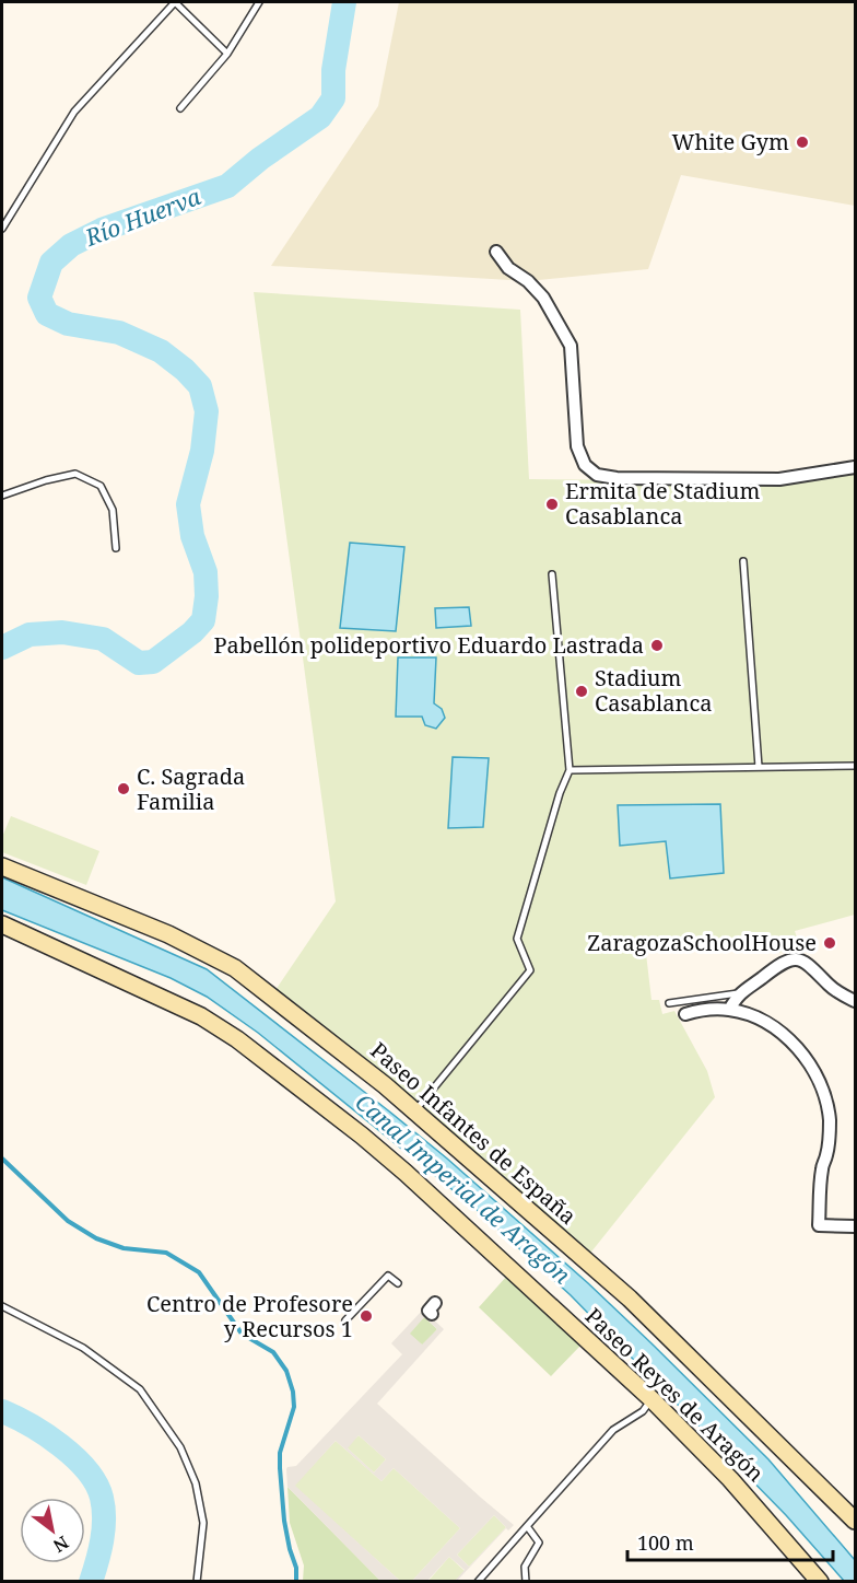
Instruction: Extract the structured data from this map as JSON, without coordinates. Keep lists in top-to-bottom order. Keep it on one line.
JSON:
{"streets":{"street":["Paseo Infantes de España","Paseo Reyes de Aragón"]},"water":["Río Huerva","Canal Imperial de Aragón"],"places":["White Gym","Ermita de Stadium Casablanca","Pabellón polideportivo Eduardo Lastrada","Stadium Casablanca","C. Sagrada Familia","ZaragozaSchoolHouse","Centro de Profesore y Recursos 1"],"scale_bar":"100 m","north":"bottom right"}
